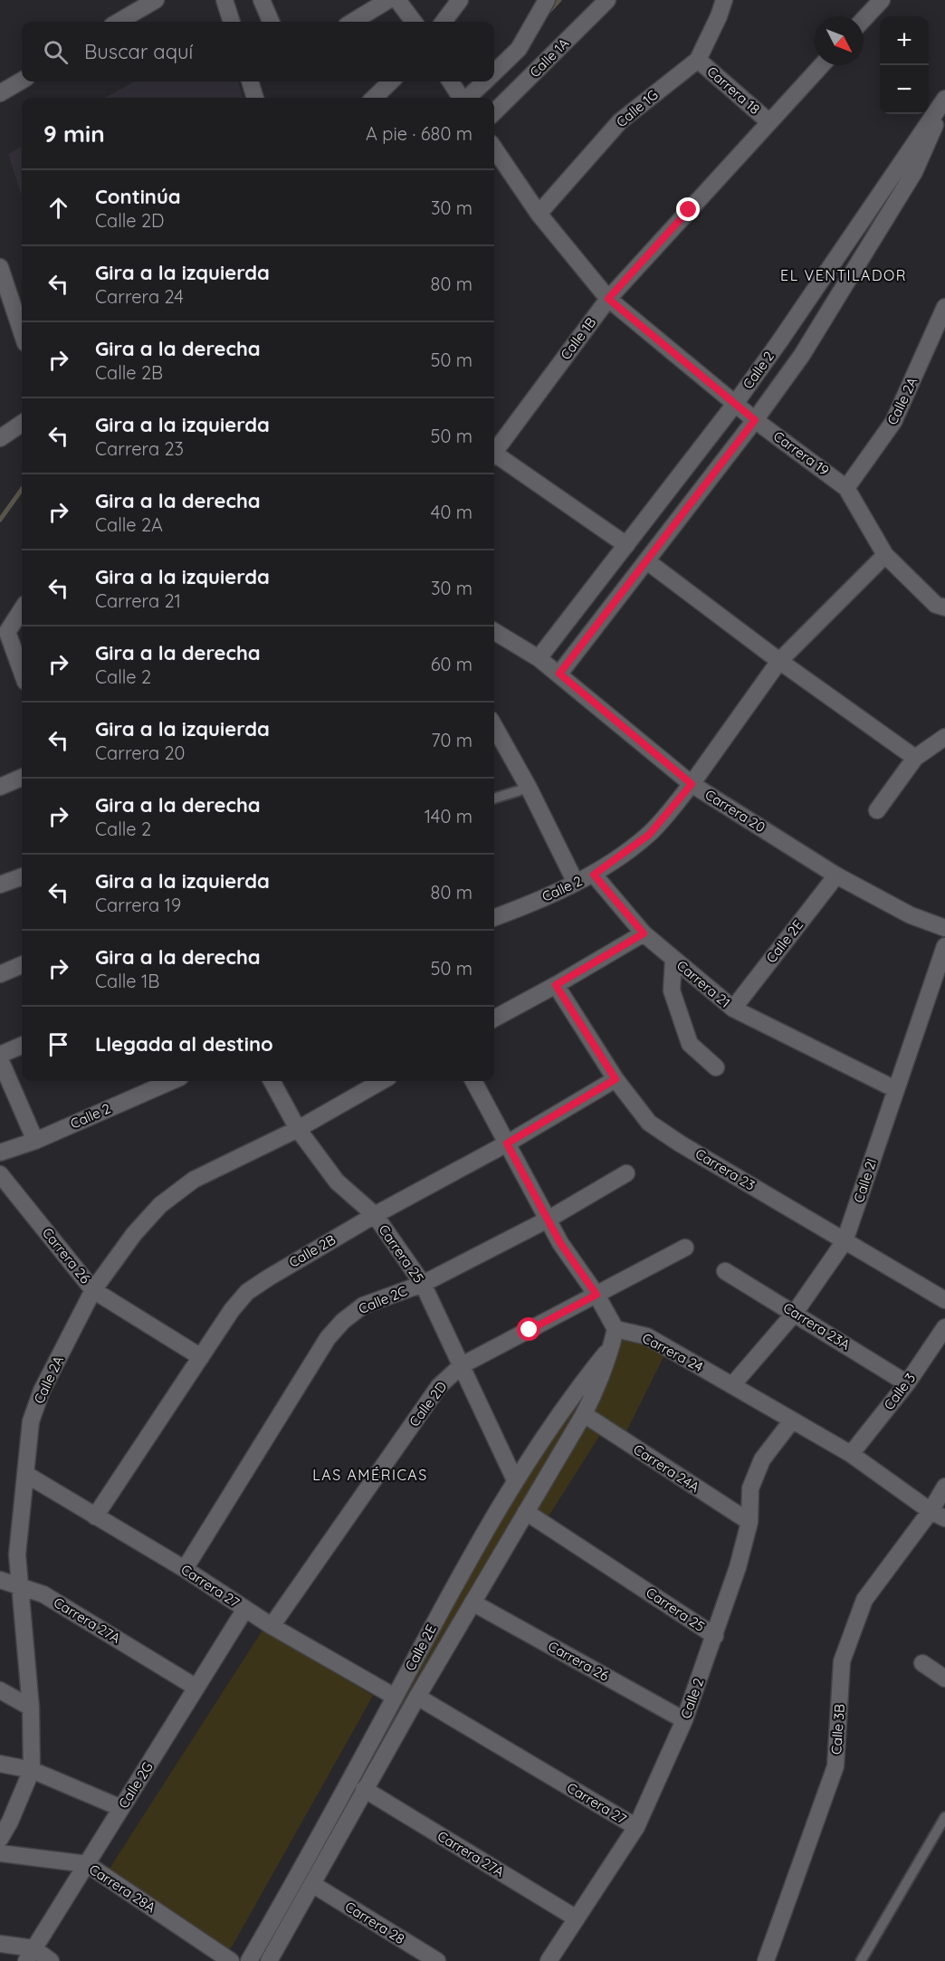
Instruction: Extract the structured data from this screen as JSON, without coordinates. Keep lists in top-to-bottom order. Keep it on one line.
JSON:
{"streets":{"street":["Calle 1A","Carrera 18","Calle 1G","Calle 1B","Calle 2","Calle 2A","Carrera 19","Carrera 20","Calle 2E","Carrera 21","Carrera 23","Calle 2I","Calle 2B","Carrera 25","Carrera 26","Calle 2C","Carrera 23A","Carrera 24","Calle 3","Calle 2D","Carrera 24A","Carrera 27","Carrera 27A","Calle 3B","Calle 2G","Carrera 28A","Carrera 28"]},"crossings":[["Carrera 18","Calle 1G"],["Carrera 18","Calle 1B"],["Calle 1G","Carrera 19"],["Calle 1B","Carrera 19"],["Calle 2","Carrera 19"],["Calle 2","Carrera 20"],["Calle 2","Carrera 21"],["Calle 2","Carrera 25"],["Calle 2","Carrera 26"],["Calle 2","Carrera 24"],["Calle 2","Carrera 24A"],["Calle 2","Carrera 27"],["Calle 2","Carrera 27A"],["Calle 2A","Carrera 19"],["Calle 2A","Carrera 25"],["Calle 2A","Carrera 26"],["Calle 2A","Carrera 27"],["Calle 2A","Carrera 27A"],["Carrera 20","Calle 2E"],["Calle 2E","Carrera 21"],["Calle 2E","Carrera 25"],["Calle 2E","Carrera 26"],["Calle 2E","Carrera 24"],["Calle 2E","Carrera 24A"],["Calle 2E","Carrera 27"],["Calle 2E","Carrera 27A"],["Calle 2E","Carrera 28"],["Carrera 21","Calle 2I"],["Carrera 23","Calle 2I"],["Carrera 23","Calle 2B"],["Calle 2I","Carrera 23A"],["Calle 2I","Carrera 24"],["Calle 2B","Carrera 25"],["Calle 2B","Carrera 26"],["Calle 2B","Carrera 27"],["Carrera 25","Calle 2C"],["Carrera 25","Calle 2D"],["Calle 2C","Carrera 27"],["Carrera 23A","Calle 3"],["Carrera 24","Calle 3"],["Carrera 24","Calle 3B"],["Calle 2D","Carrera 27"],["Carrera 27","Calle 2G"],["Carrera 27A","Calle 2G"],["Calle 2G","Carrera 28A"]],"districts":["EL VENTILADOR","LAS AMÉRICAS"],"north":"bottom right","page":{"map_buttons":["+","−"],"search":"Buscar aquí","heading":["9 min","A pie · 680 m"],"list":[["Continúa","Calle 2D","30 m"],["Gira a la izquierda","Carrera 24","80 m"],["Gira a la derecha","Calle 2B","50 m"],["Gira a la izquierda","Carrera 23","50 m"],["Gira a la derecha","Calle 2A","40 m"],["Gira a la izquierda","Carrera 21","30 m"],["Gira a la derecha","Calle 2","60 m"],["Gira a la izquierda","Carrera 20","70 m"],["Gira a la derecha","Calle 2","140 m"],["Gira a la izquierda","Carrera 19","80 m"],["Gira a la derecha","Calle 1B","50 m"],"Llegada al destino"]}}
